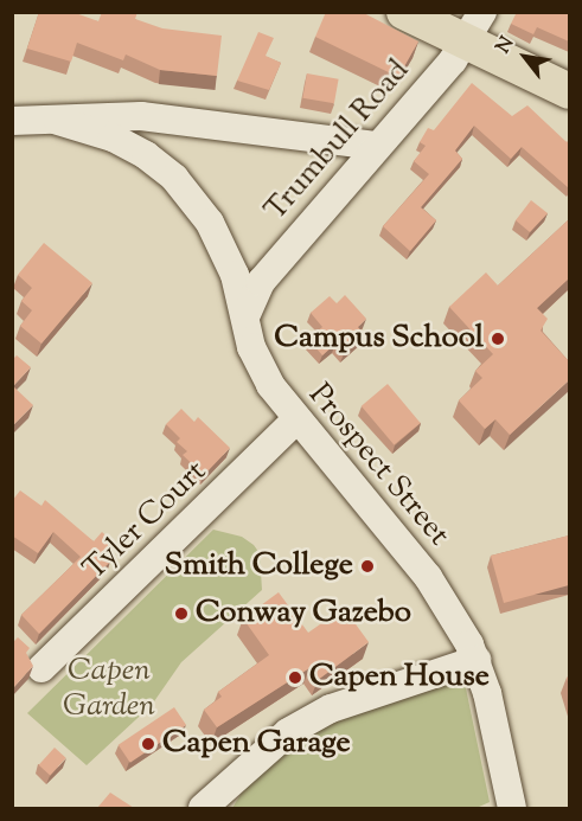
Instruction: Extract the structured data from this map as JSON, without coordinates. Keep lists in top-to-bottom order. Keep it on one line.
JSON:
{"streets":{"street":["Trumbull Road","Prospect Street","Tyler Court"]},"crossings":[["Trumbull Road","Prospect Street"],["Prospect Street","Tyler Court"]],"parks":["Capen Garden"],"places":["Campus School","Smith College","Conway Gazebo","Capen House","Capen Garage"],"north":"top left"}
